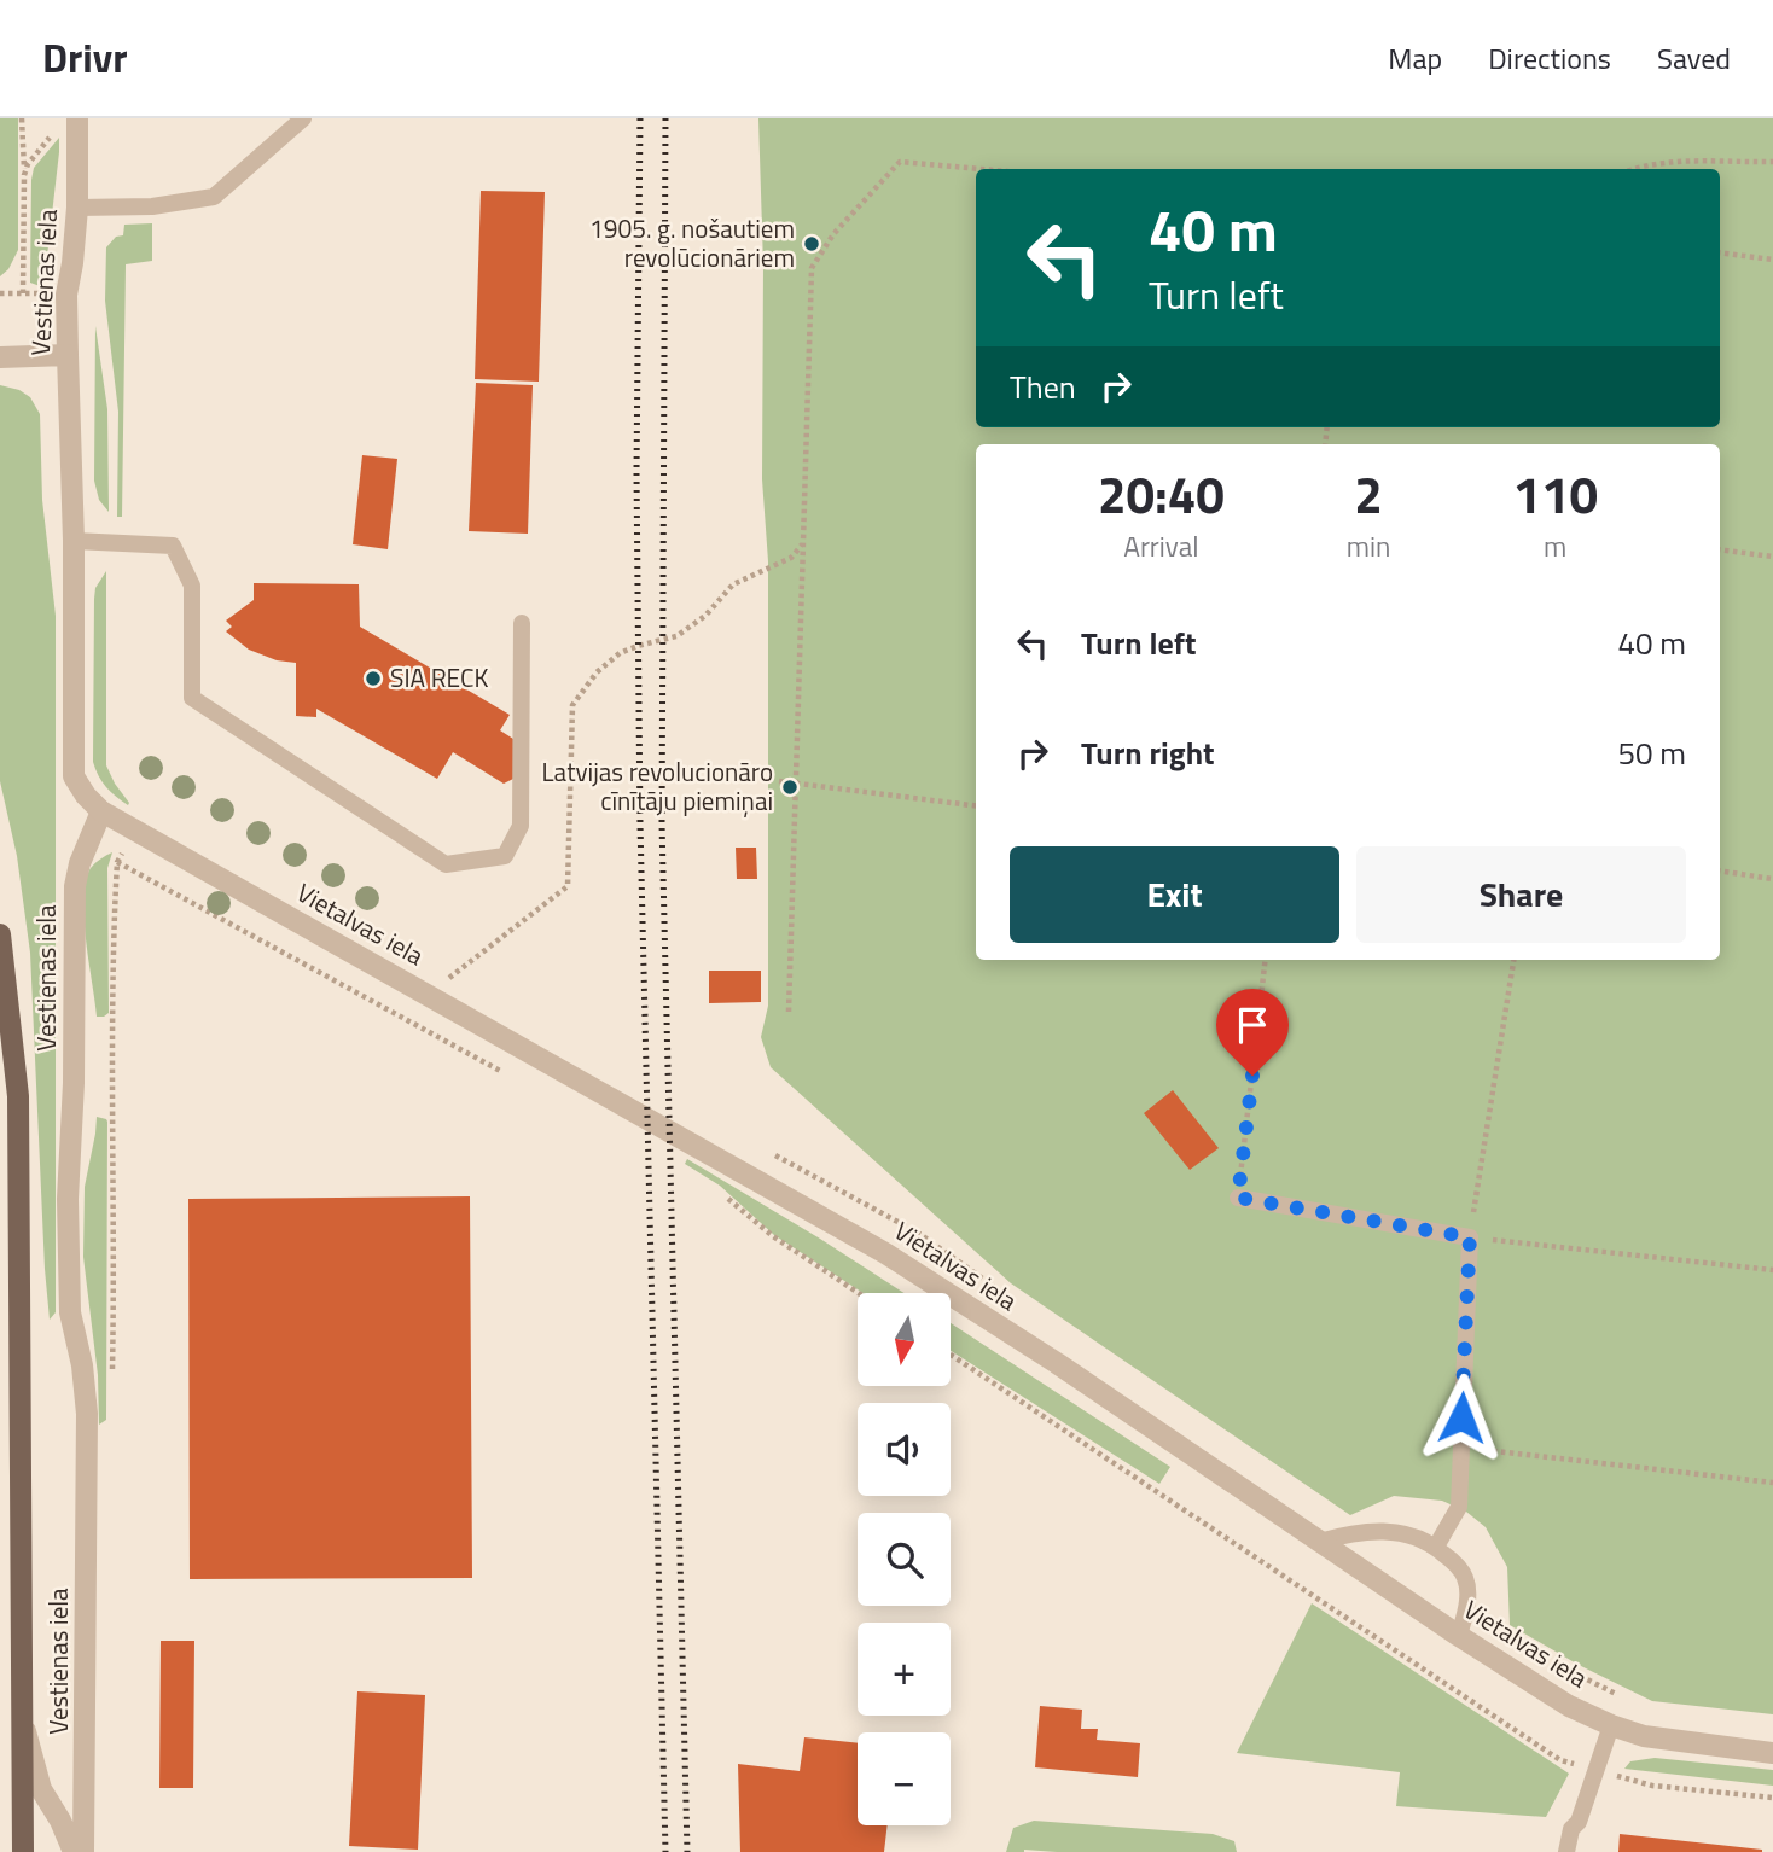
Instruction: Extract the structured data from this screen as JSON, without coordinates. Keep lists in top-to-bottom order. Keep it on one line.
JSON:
{"streets":{"main road":["Vestienas iela"],"street":["Vietalvas iela"]},"crossings":[["Vestienas iela","Vietalvas iela"]],"places":["1905. g. nošautiem revolūcionāriem","SIA RECK","Latvijas revolucionāro cīnītāju piemiņai"],"north":"bottom","page":{"header":"Drivr","nav":["Map","Directions","Saved"],"turn":["40 m","Turn left"],"then":"Then","eta":["20:40","Arrival","2","min","110","m"],"list":[{"name":"Turn left","value":"40 m"},{"name":"Turn right","value":"50 m"}],"buttons":["Exit","Share"],"map_buttons":["+","−"]}}
